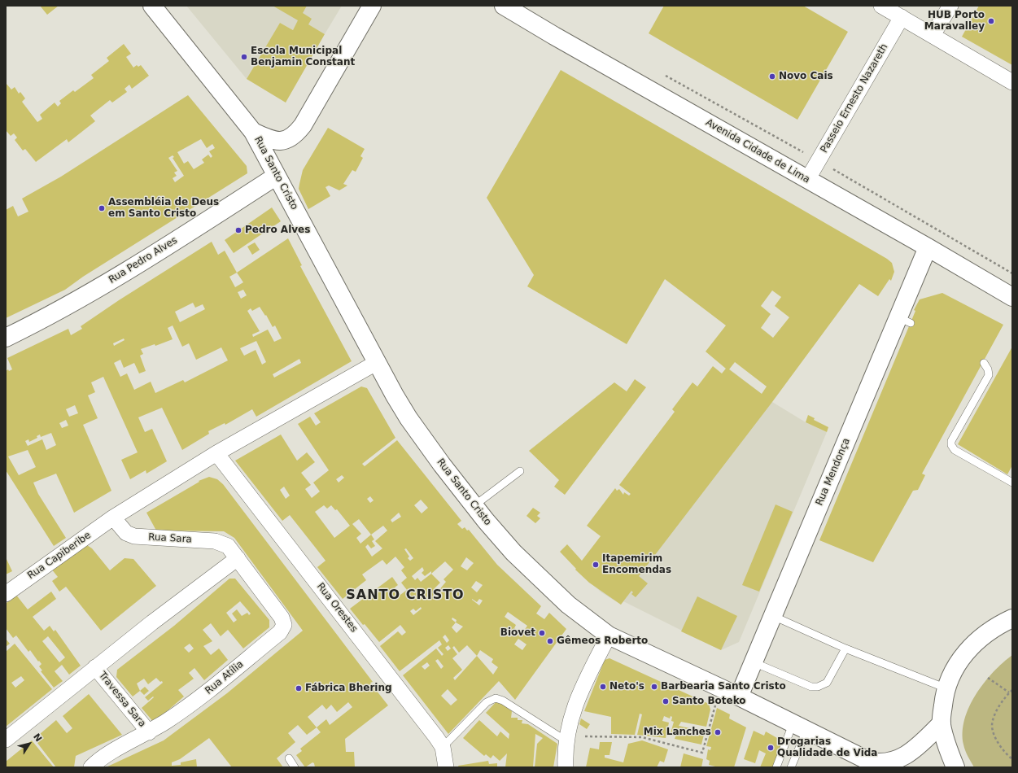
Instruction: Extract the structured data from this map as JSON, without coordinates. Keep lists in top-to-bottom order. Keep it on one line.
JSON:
{"streets":{"main road":["Avenida Cidade de Lima","Rua Santo Cristo","Rua Pedro Alves","Rua Mendonça"],"street":["Passeio Ernesto Nazareth","Rua Sara","Rua Capiberibe","Rua Orestes","Rua Atília","Travessa Sara"]},"crossings":[["Passeio Ernesto Nazareth","Avenida Cidade de Lima"],["Avenida Cidade de Lima","Rua Mendonça"],["Rua Santo Cristo","Rua Pedro Alves"],["Rua Santo Cristo","Rua Mendonça"],["Rua Sara","Rua Capiberibe"],["Rua Sara","Rua Atília"],["Rua Atília","Travessa Sara"]],"districts":["SANTO CRISTO"],"places":["HUB Porto Maravalley","Escola Municipal Benjamin Constant","Novo Cais","Assembléia de Deus em Santo Cristo","Pedro Alves","Itapemirim Encomendas","Biovet","Gêmeos Roberto","Neto's","Barbearia Santo Cristo","Fábrica Bhering","Santo Boteko","Mix Lanches","Drogarias Qualidade de Vida"],"north":"top right"}
